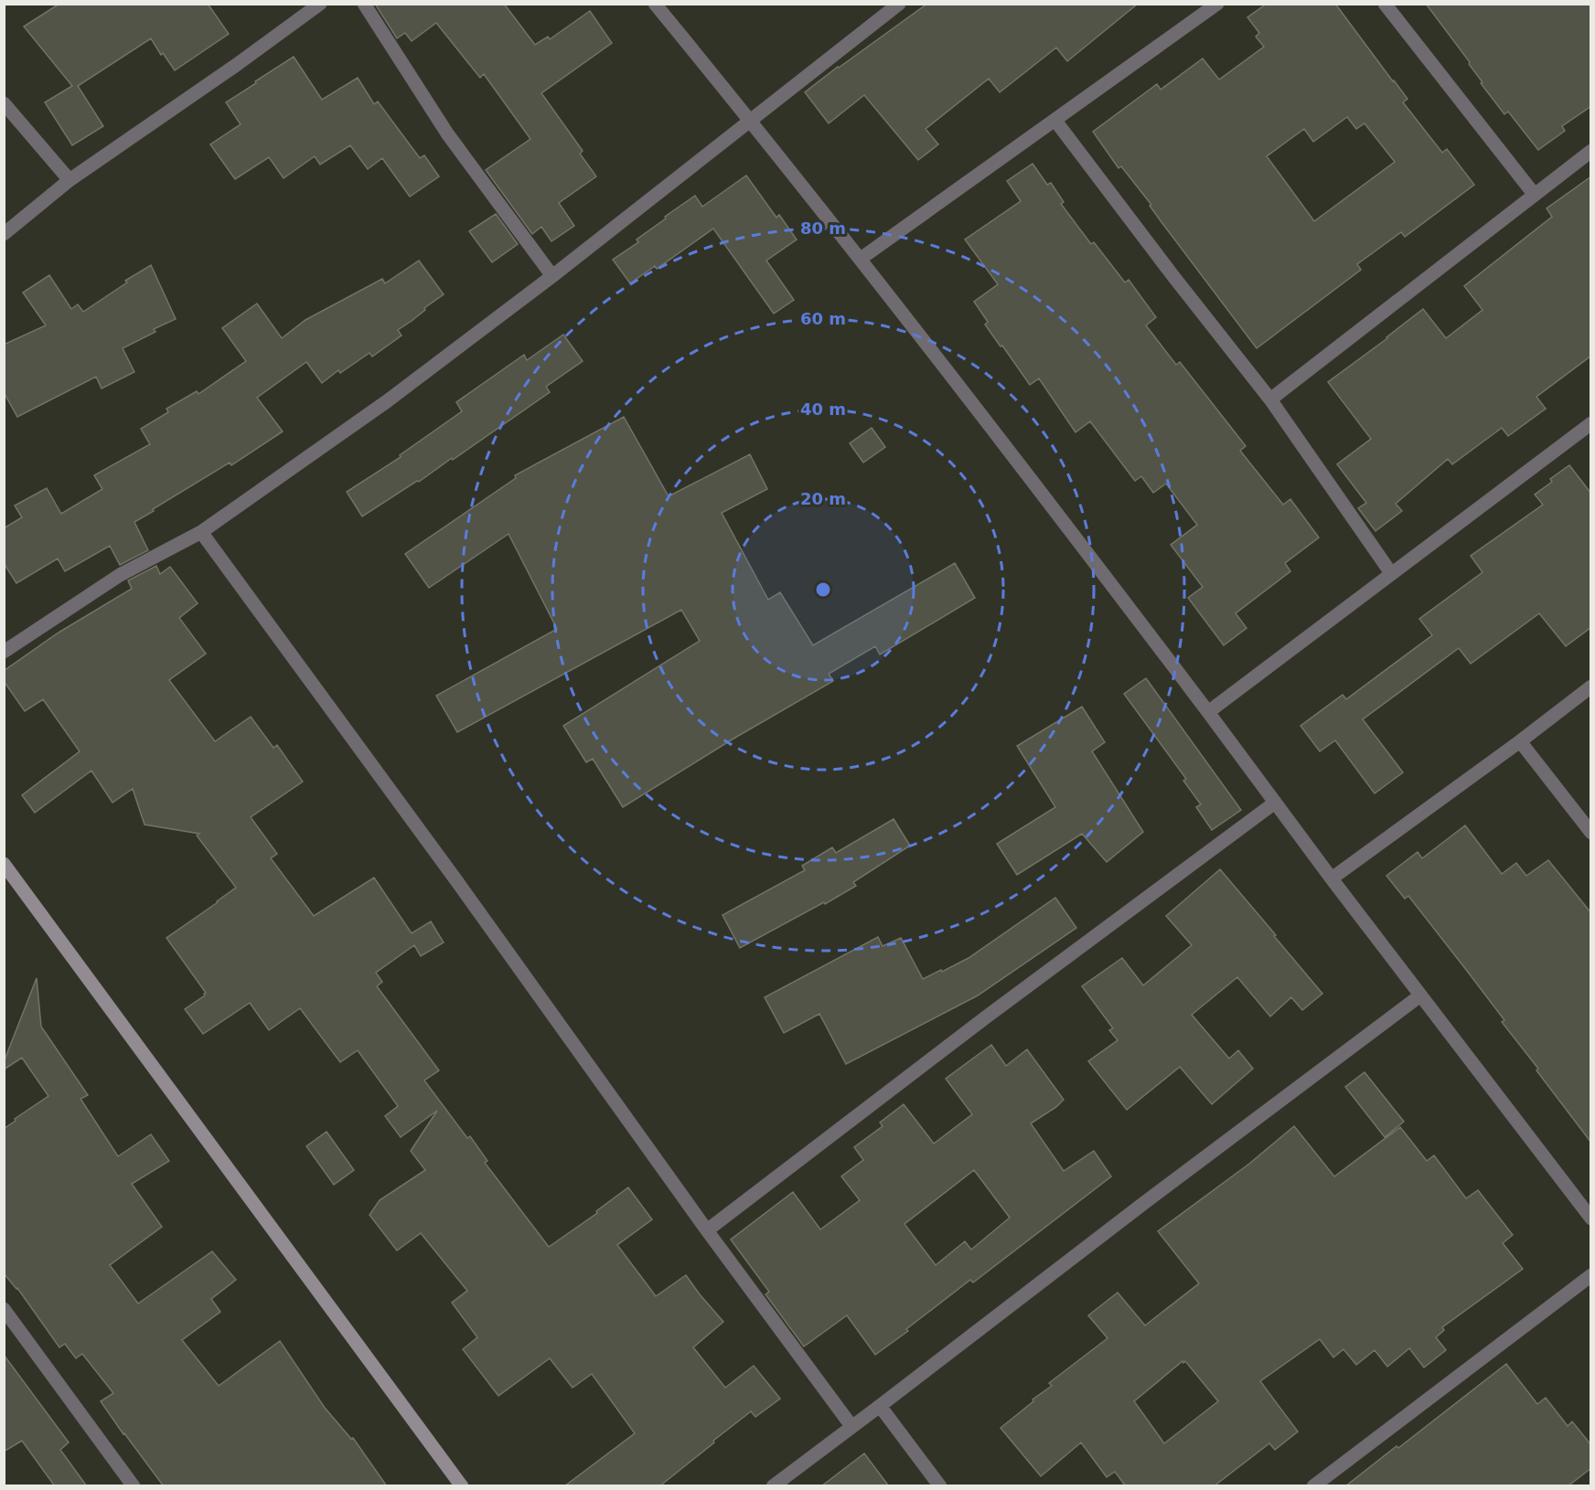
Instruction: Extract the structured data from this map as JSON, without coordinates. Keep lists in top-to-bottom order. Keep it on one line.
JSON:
{"rings":["80 m","60 m","40 m","20 m"]}
